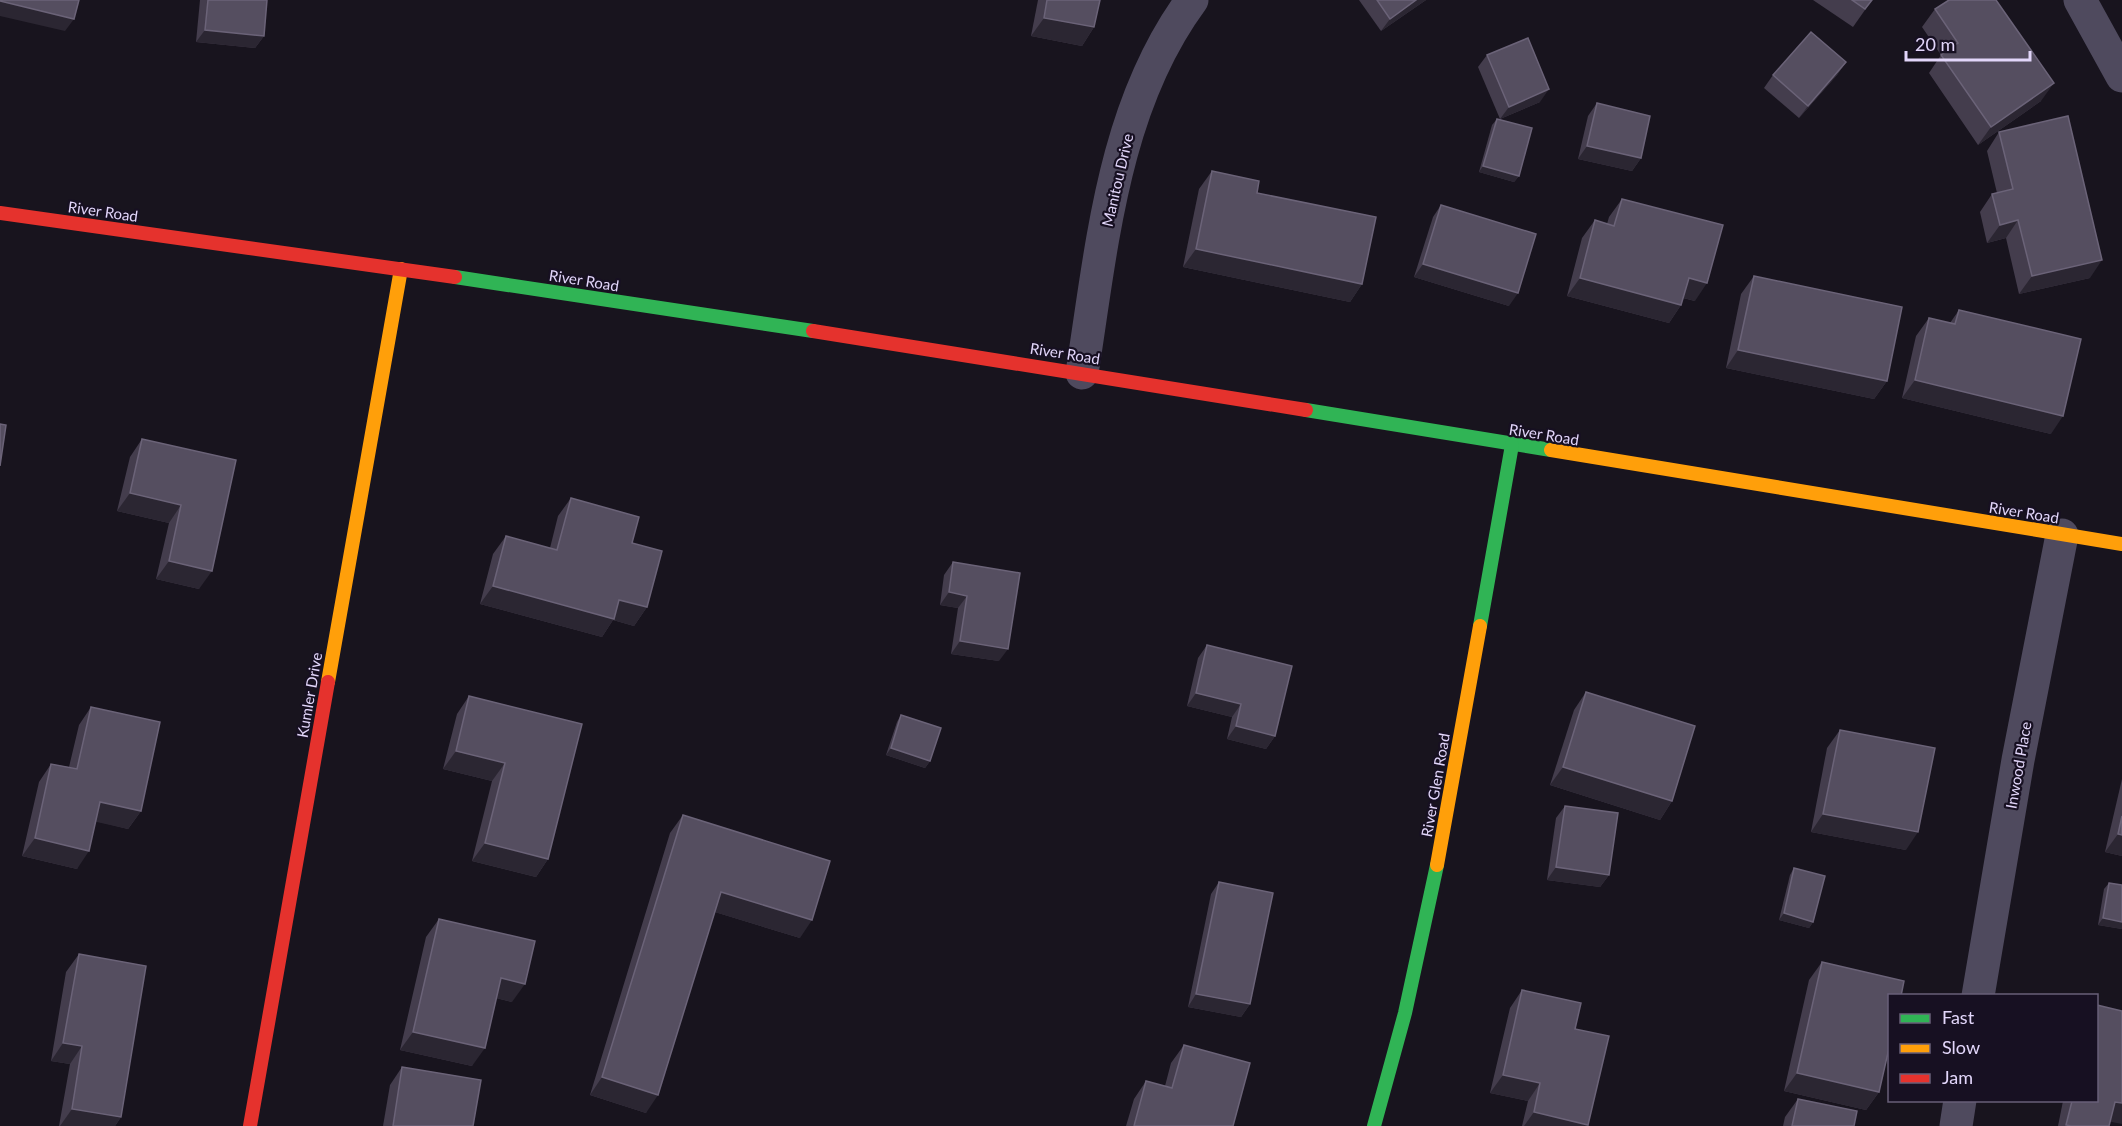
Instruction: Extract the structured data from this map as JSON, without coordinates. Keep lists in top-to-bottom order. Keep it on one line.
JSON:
{"streets":{"street":["Manitou Drive","River Road","Kumler Drive","Inwood Place","River Glen Road"]},"crossings":[["Manitou Drive","River Road"],["River Road","Kumler Drive"],["River Road","Inwood Place"],["River Road","River Glen Road"]],"legend":["Fast","Slow","Jam"],"scale_bar":"20 m"}
